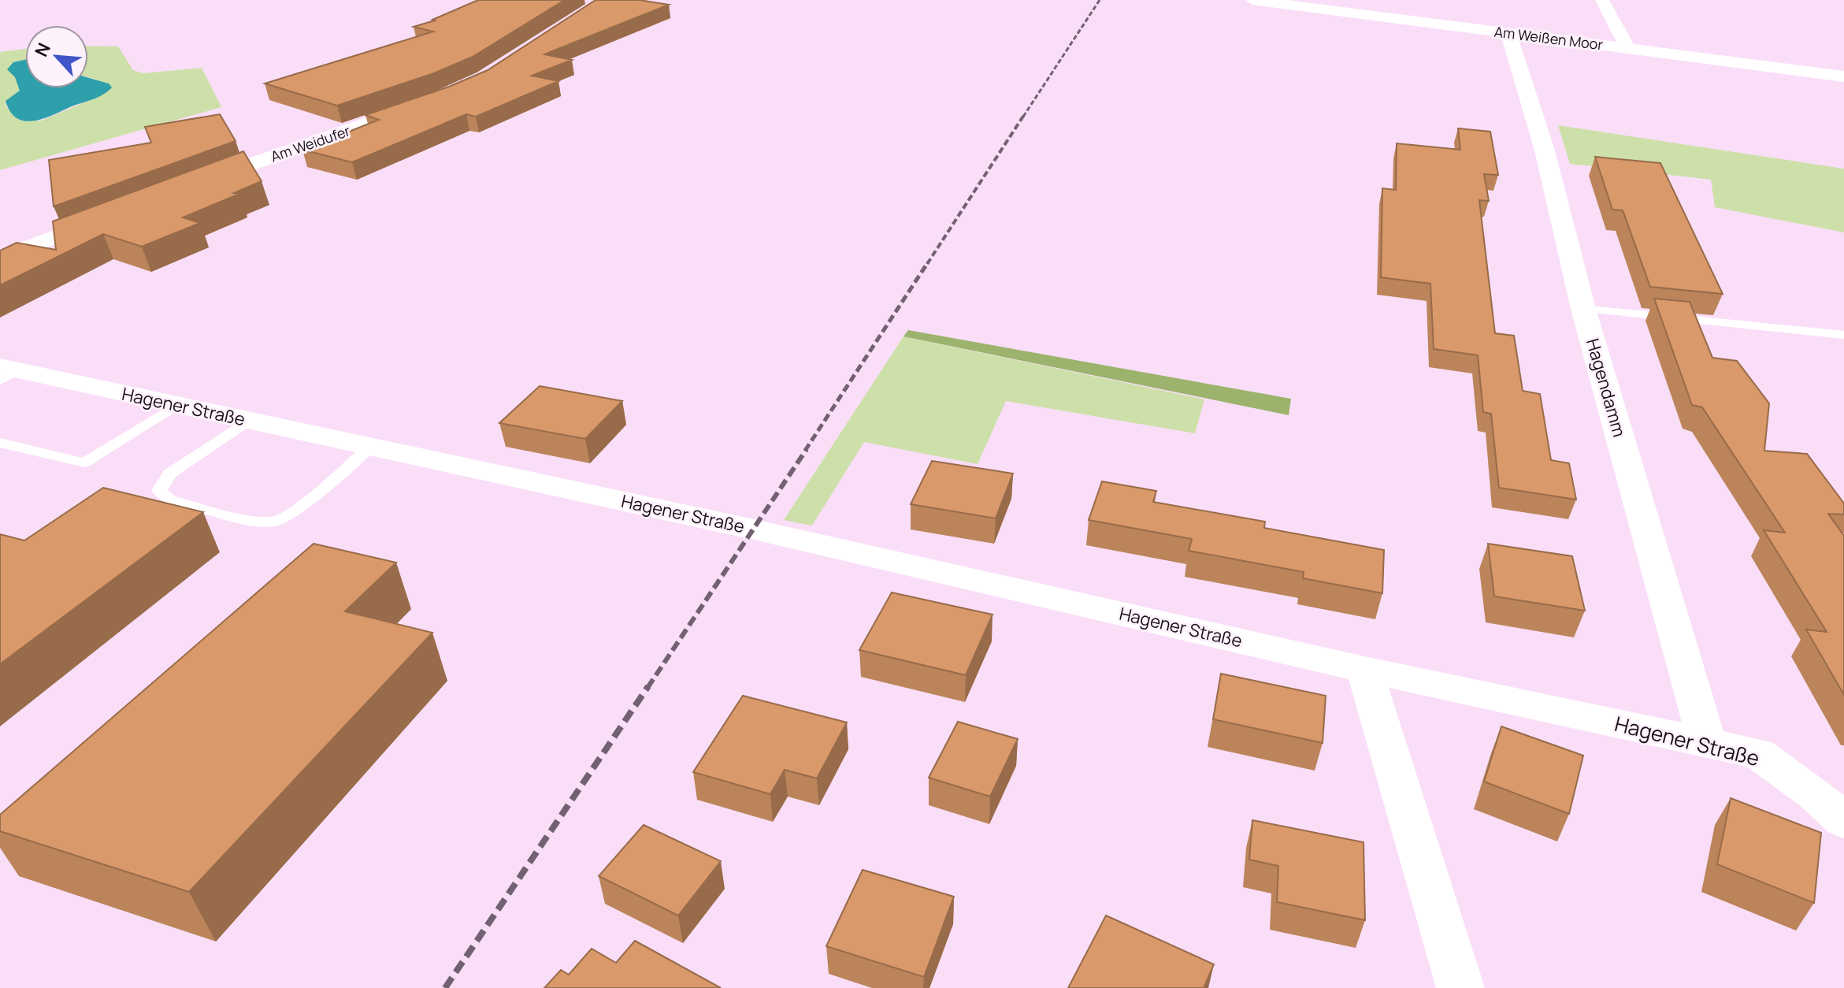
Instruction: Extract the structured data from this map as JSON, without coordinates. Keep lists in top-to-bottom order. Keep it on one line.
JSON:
{"streets":{"street":["Am Weißen Moor","Am Weidufer","Hagendamm","Hagener Straße"]},"crossings":[["Am Weißen Moor","Hagendamm"],["Hagendamm","Hagener Straße"]],"north":"top left"}
